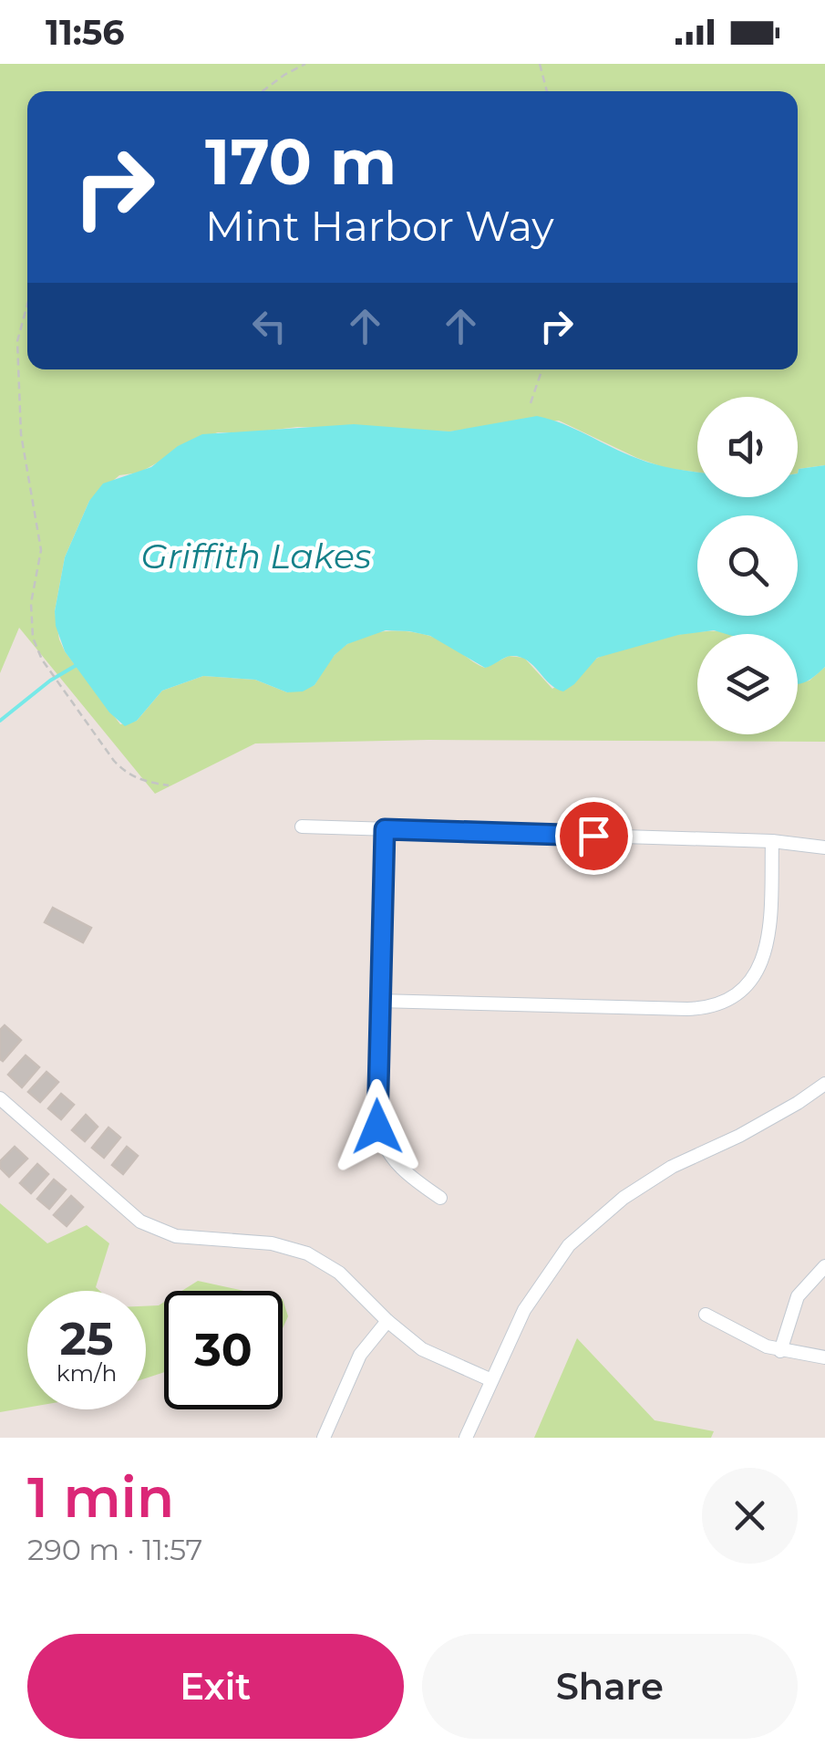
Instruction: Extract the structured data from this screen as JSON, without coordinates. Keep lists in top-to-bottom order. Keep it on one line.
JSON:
{"water":["Griffith Lakes"],"page":{"status":"11:56","turn":["170 m","Mint Harbor Way"],"speed":"25 km/h","limit":"30","heading":["1 min","290 m · 11:57"],"buttons":["Exit","Share"]}}
